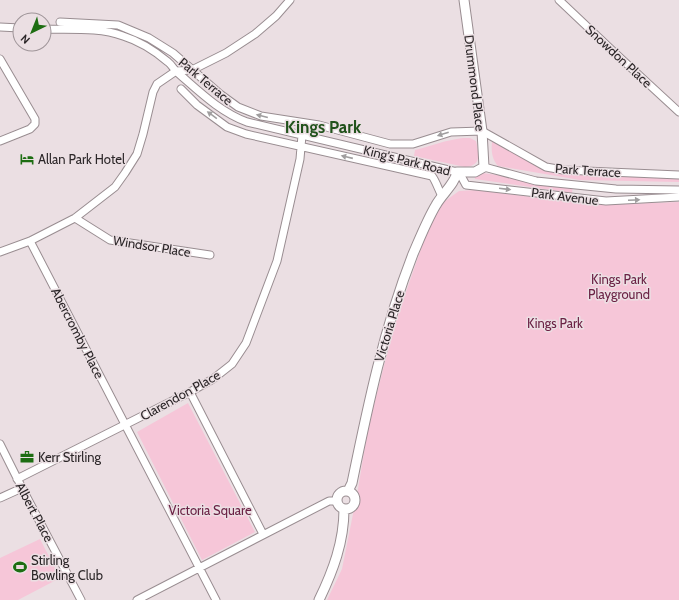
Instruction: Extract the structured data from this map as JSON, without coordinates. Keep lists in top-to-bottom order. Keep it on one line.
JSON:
{"streets":{"main road":["Drummond Place","King's Park Road","Victoria Place"],"street":["Snowdon Place","Park Terrace","Park Avenue","Windsor Place","Abercromby Place","Clarendon Place","Albert Place"]},"crossings":[["Park Terrace","Drummond Place"],["Drummond Place","King's Park Road"],["King's Park Road","Park Avenue"],["King's Park Road","Victoria Place"],["King's Park Road","Clarendon Place"],["Park Avenue","Victoria Place"],["Abercromby Place","Clarendon Place"],["Clarendon Place","Albert Place"]],"one_way":["Park Avenue"],"districts":["Kings Park"],"parks":["Kings Park Playground","Kings Park","Victoria Square"],"places":{"hotel":["Allan Park Hotel"],"office":["Kerr Stirling"],"sports":["Stirling Bowling Club"]},"north":"bottom left"}
